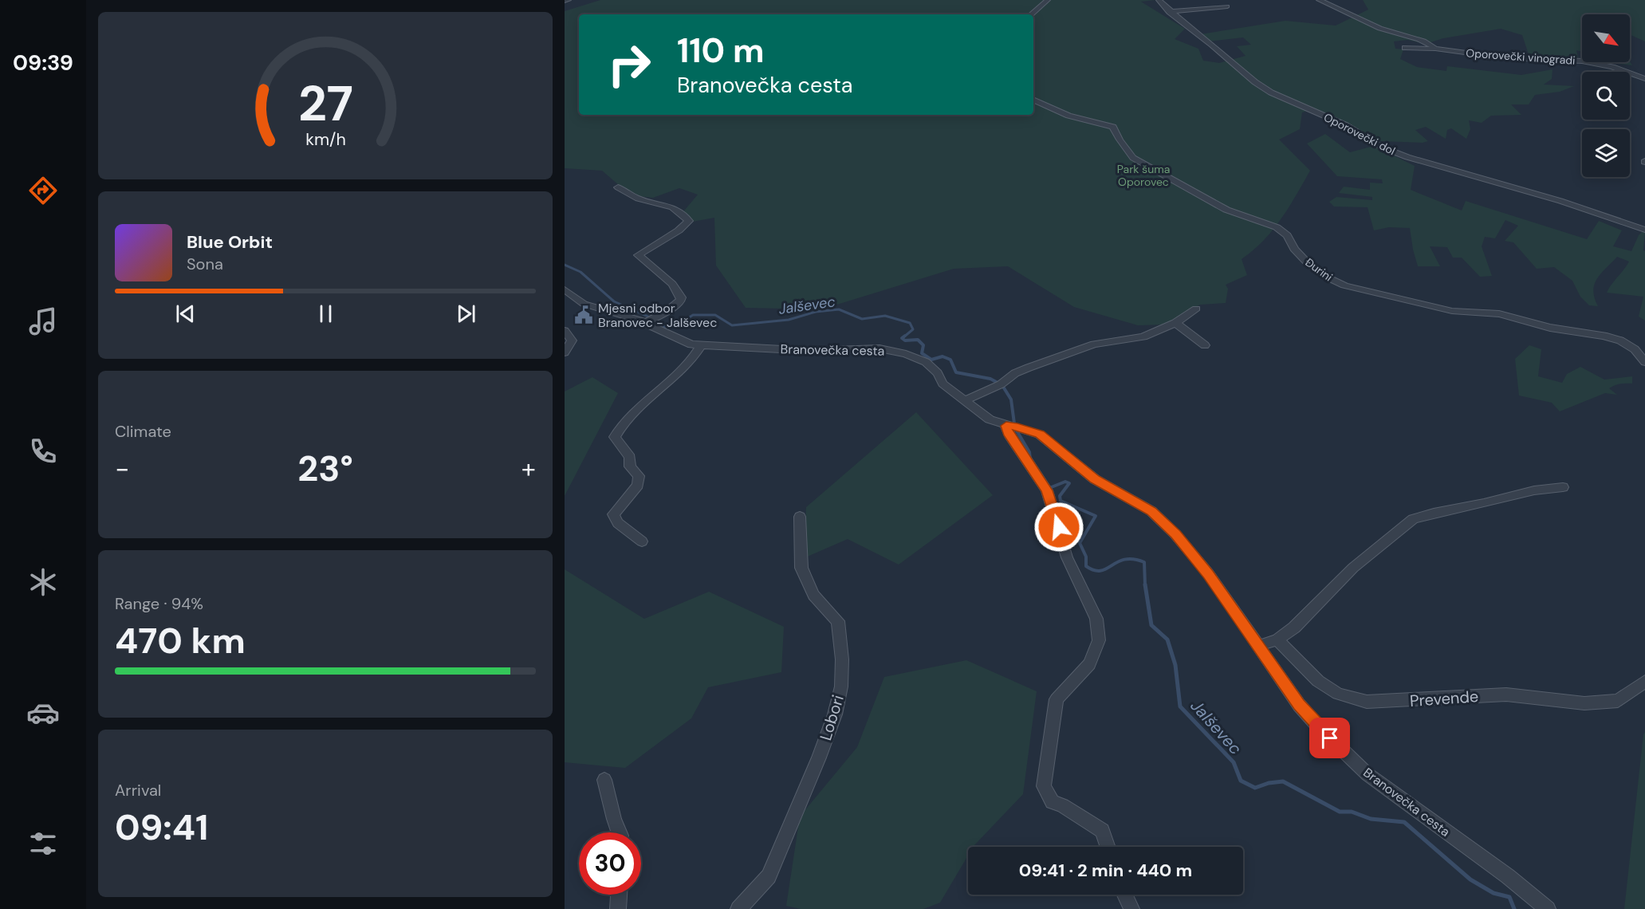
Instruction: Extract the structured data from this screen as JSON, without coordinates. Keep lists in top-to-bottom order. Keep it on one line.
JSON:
{"streets":{"street":["Oporovečki vinogradi","Oporovečki dol","Đurini","Branovečka cesta","Prevende","Lobori"]},"water":["Jalševec"],"parks":["Park šuma Oporovec"],"places":{"public building":["Mjesni odbor Branovec - Jalševec"]},"north":"bottom right","page":{"tabs":"09:39","turn":["110 m","Branovečka cesta"],"song":["Blue Orbit","Sona"],"tile":["Climate",["Range · 94%","470 km"],["Arrival","09:41"]],"heat":["−","23°","+"],"limit":"30","trip":"09:41 · 2 min · 440 m","gauge":["27","km/h"]}}
